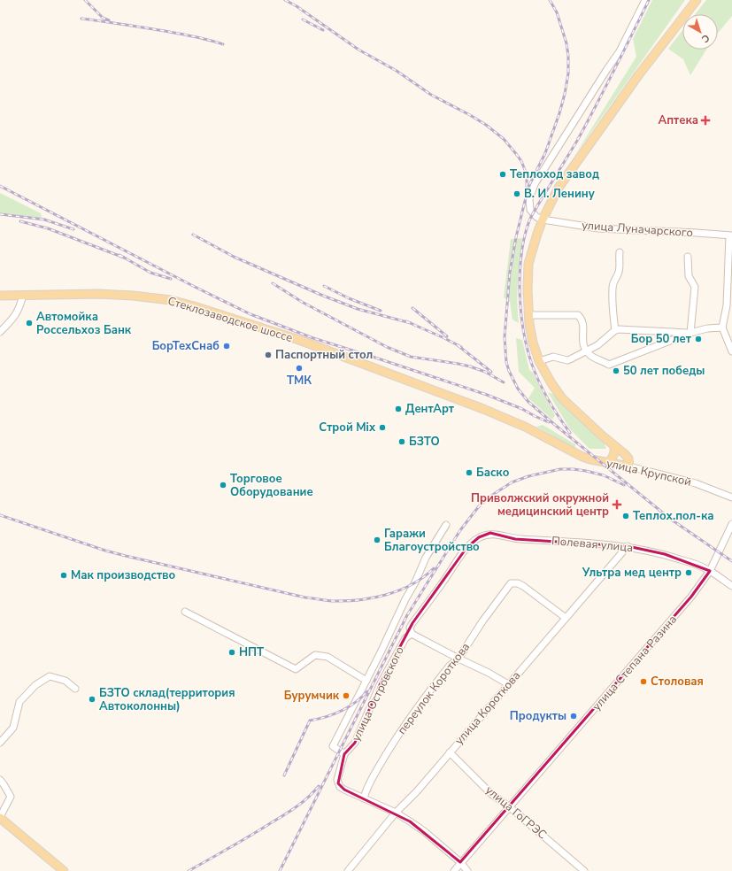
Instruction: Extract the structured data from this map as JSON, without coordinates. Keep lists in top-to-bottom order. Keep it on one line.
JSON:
{"streets":{"main road":["Стеклозаводское шоссе","улица Крупской"],"street":["улица Луначарского","Полевая улица","улица Степана Разина","переулок Короткова","улица Островского","улица Короткова","улица ГоГРЭС"]},"crossings":[["Стеклозаводское шоссе","улица Крупской"],["Полевая улица","улица Степана Разина"],["Полевая улица","улица Островского"],["Полевая улица","улица Короткова"],["улица Степана Разина","улица ГоГРЭС"],["переулок Короткова","улица Островского"],["переулок Короткова","улица Короткова"],["улица Короткова","улица ГоГРЭС"]],"places":{"health":["Аптека","Приволжский окружной медицинский центр"],"other":["Теплоход завод","В. И. Ленину","Автомойка Россельхоз Банк","Бор 50 лет","БорТехСнаб","Паспортный стол","ТМК","50 лет победы","ДентАрт","Строй Mix","БЗТО","Баско","Торговое Оборудование","Теплох.пол-ка","Гаражи Благоустройство","Ультра мед центр","Мак производство","НПТ","Столовая","Бурумчик","БЗТО склад(территория Автоколонны)","Продукты"]},"north":"bottom right"}
